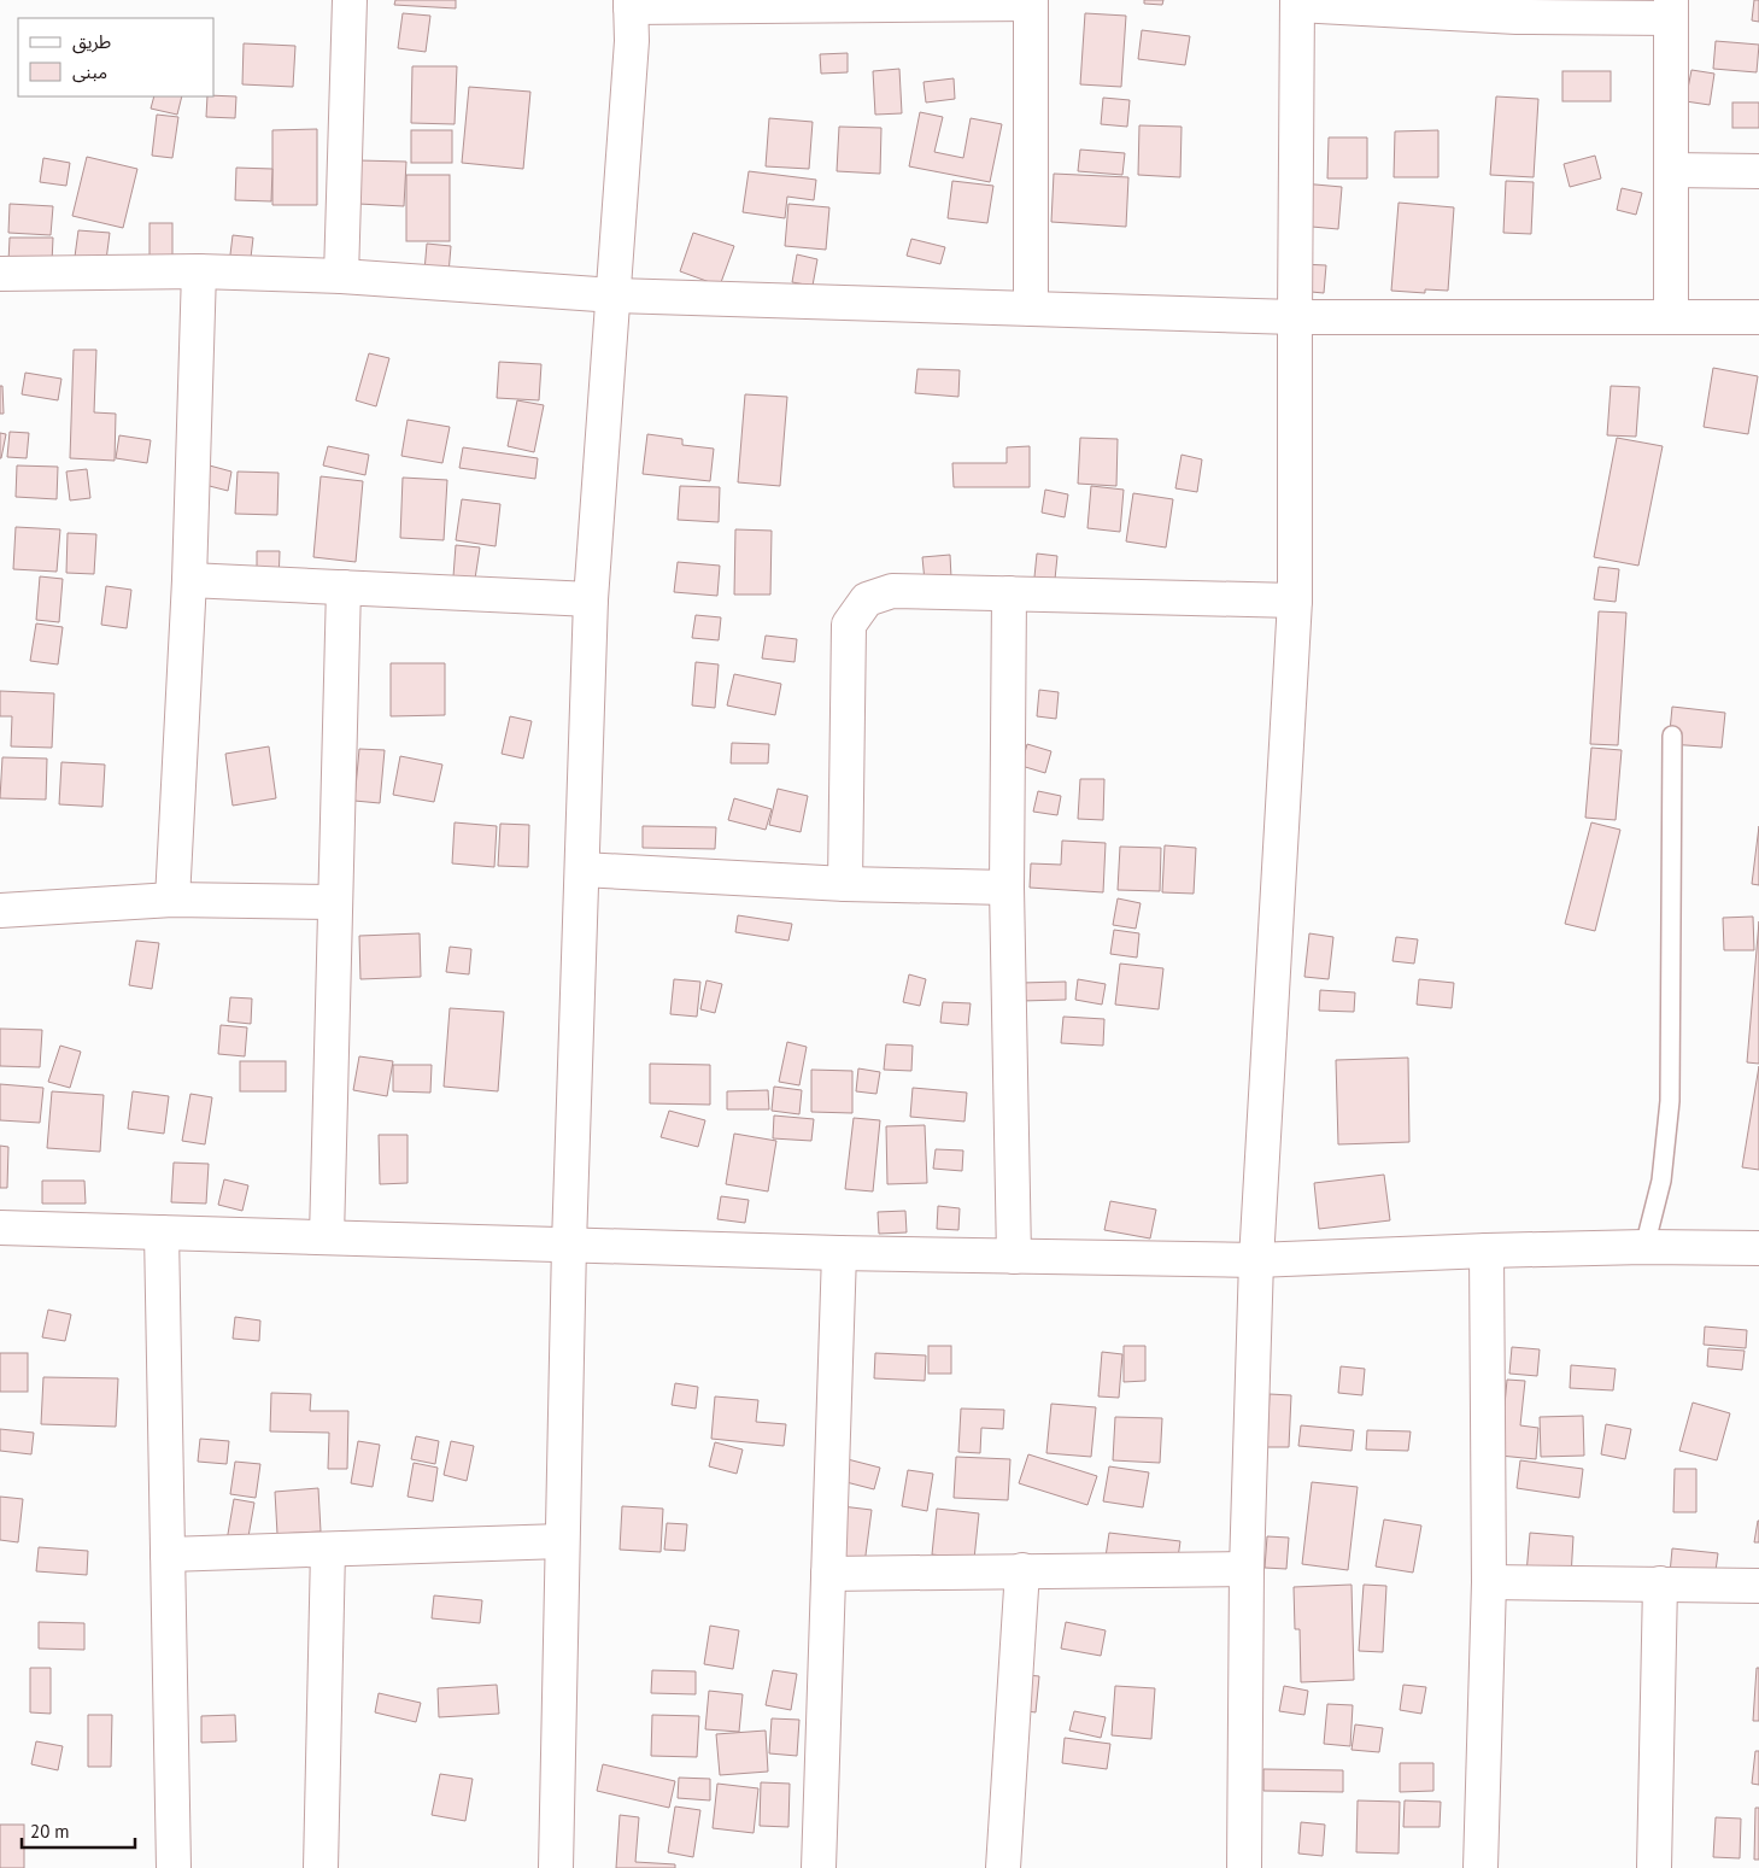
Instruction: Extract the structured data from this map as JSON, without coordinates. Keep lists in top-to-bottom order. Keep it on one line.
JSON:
{"legend":["طريق","مبنى"],"scale_bar":"20 m"}
